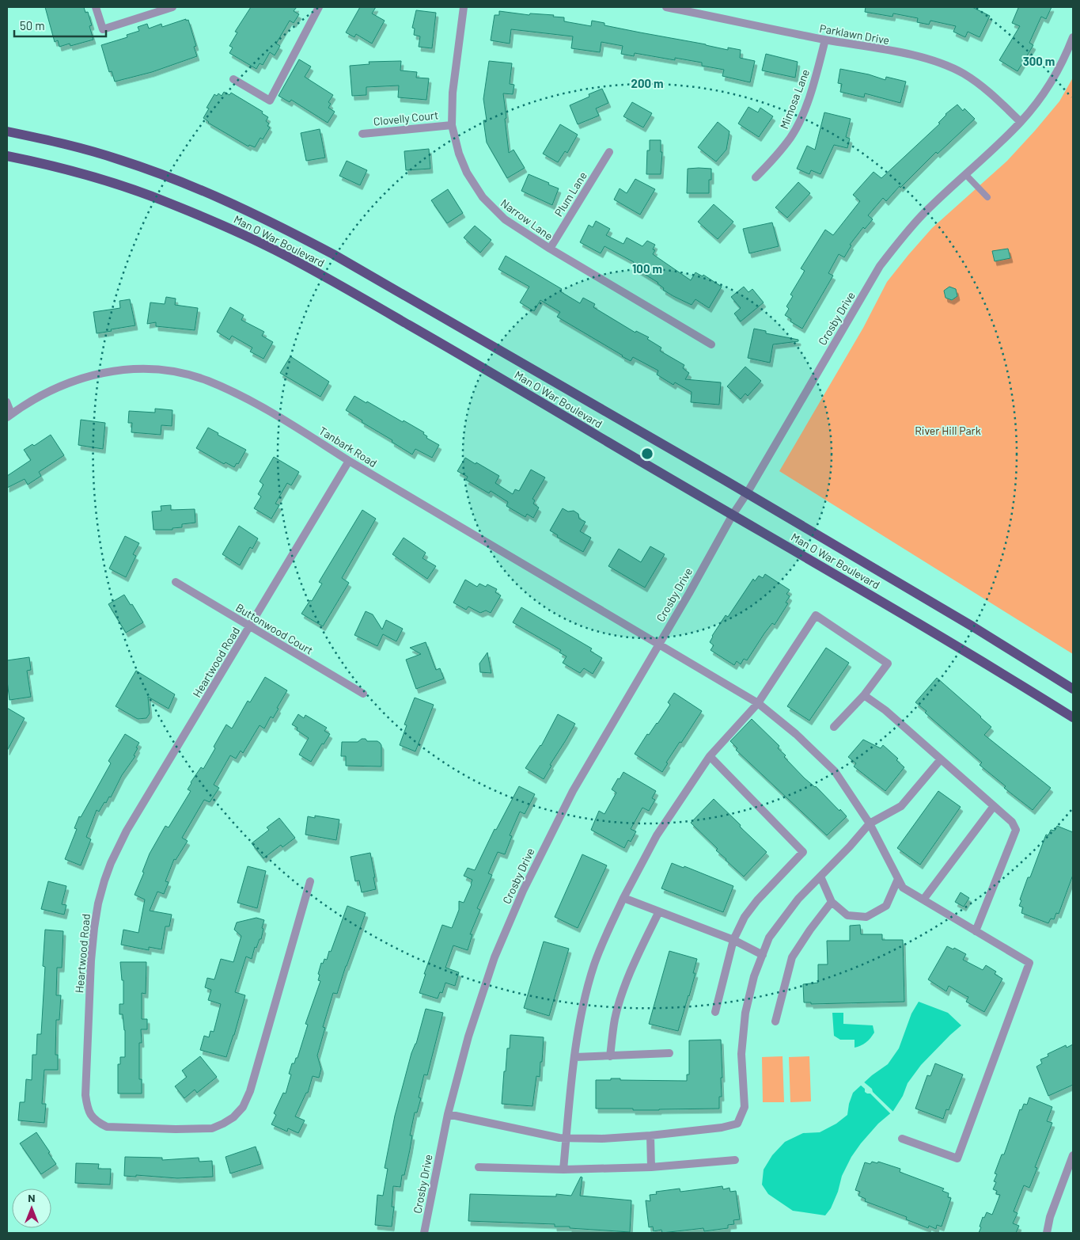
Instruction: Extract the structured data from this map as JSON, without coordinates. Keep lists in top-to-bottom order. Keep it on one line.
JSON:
{"streets":{"main road":["Man O War Boulevard"],"street":["Parklawn Drive","Mimosa Lane","Clovelly Court","Plum Lane","Narrow Lane","Crosby Drive","Tanbark Road","Buttonwood Court","Heartwood Road"]},"crossings":[["Parklawn Drive","Mimosa Lane"],["Parklawn Drive","Crosby Drive"],["Clovelly Court","Narrow Lane"],["Plum Lane","Narrow Lane"],["Man O War Boulevard","Crosby Drive"],["Crosby Drive","Tanbark Road"],["Tanbark Road","Heartwood Road"],["Buttonwood Court","Heartwood Road"]],"parks":["River Hill Park"],"scale_bar":"50 m","north":"top","rings":["300 m","200 m","100 m"]}
